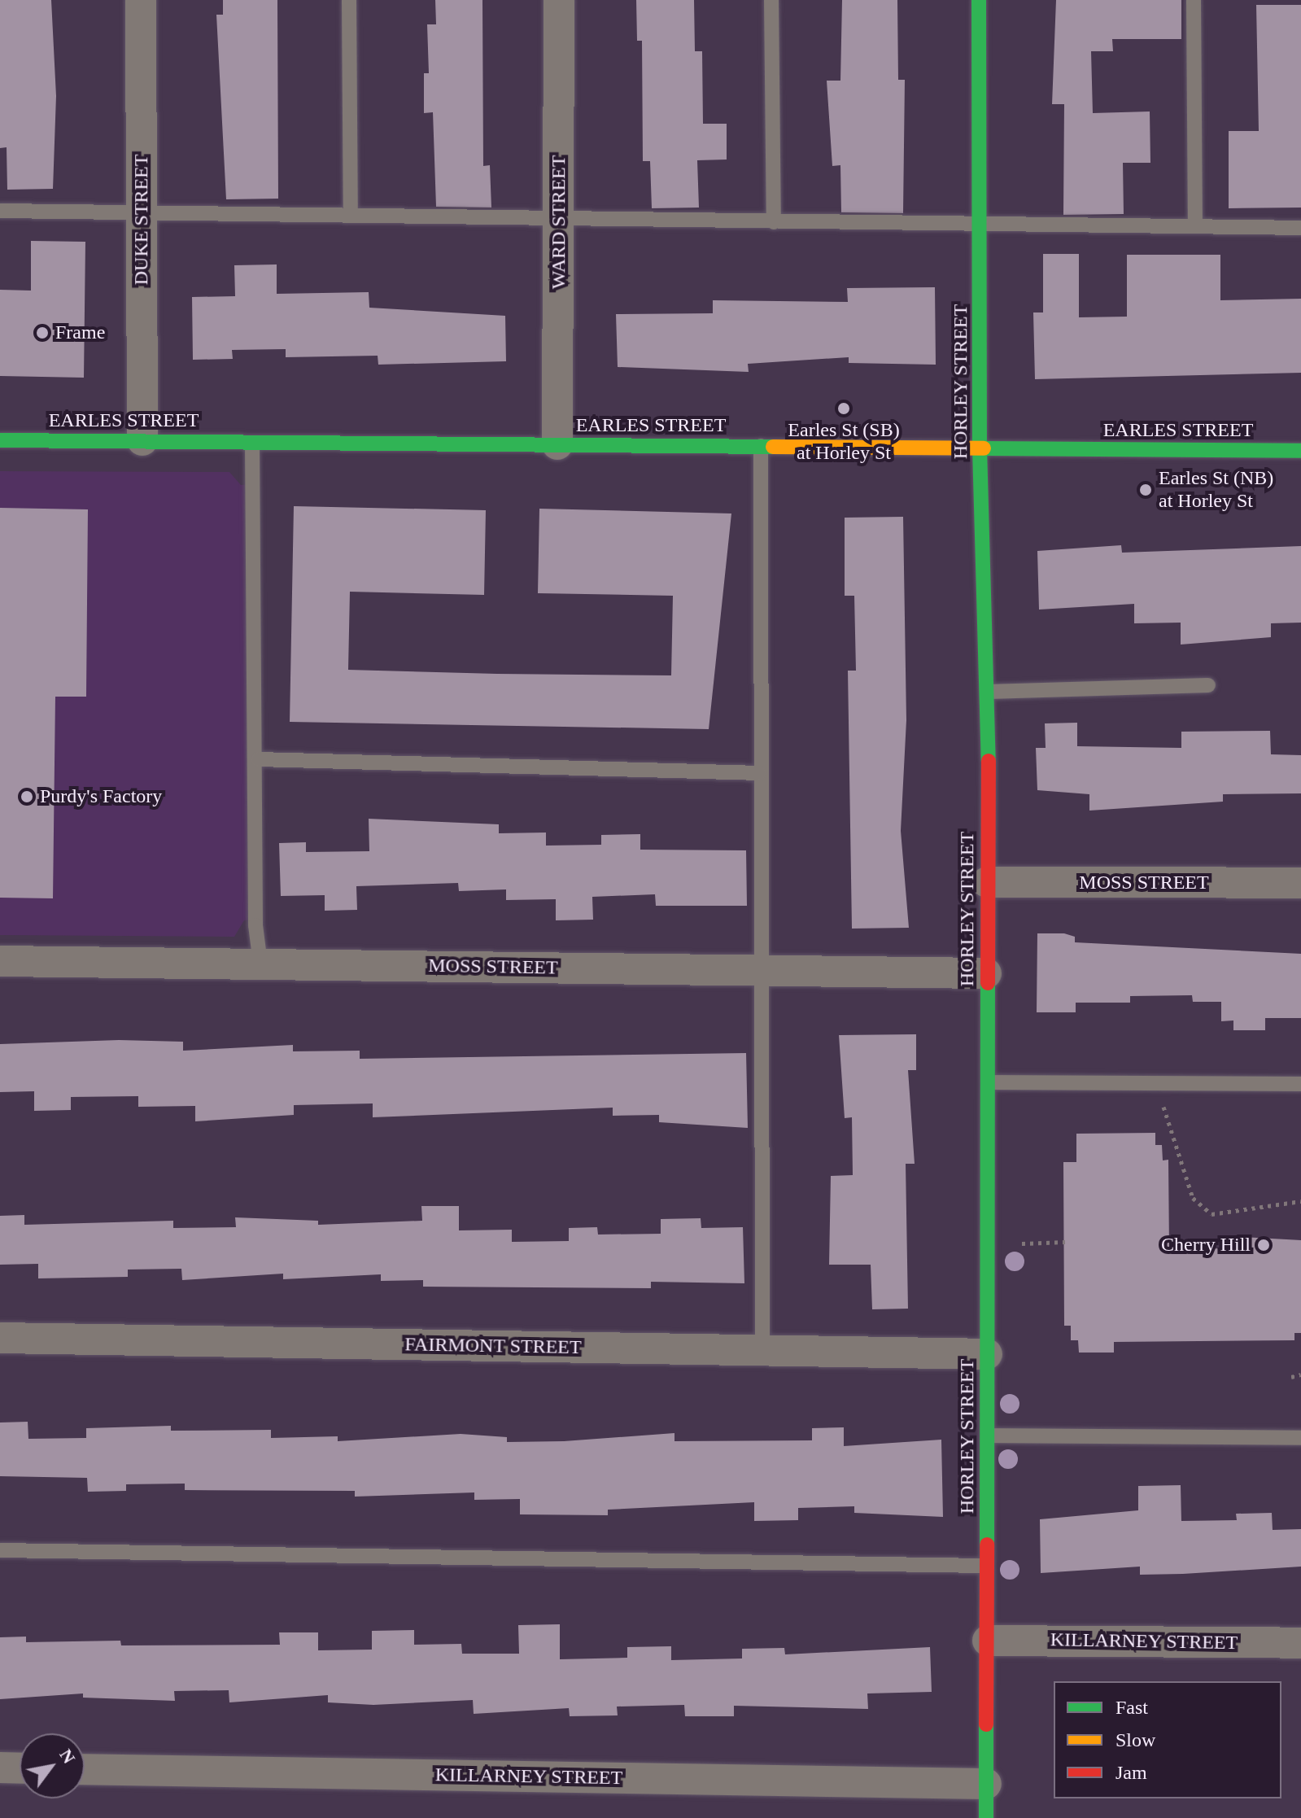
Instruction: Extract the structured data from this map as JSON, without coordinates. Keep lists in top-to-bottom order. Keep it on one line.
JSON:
{"streets":{"street":["DUKE STREET","WARD STREET","HORLEY STREET","EARLES STREET","MOSS STREET","FAIRMONT STREET","KILLARNEY STREET"]},"crossings":[["DUKE STREET","EARLES STREET"],["WARD STREET","EARLES STREET"],["HORLEY STREET","EARLES STREET"],["HORLEY STREET","MOSS STREET"],["HORLEY STREET","FAIRMONT STREET"],["HORLEY STREET","KILLARNEY STREET"]],"places":["Frame","Earles St (SB) at Horley St","Earles St (NB) at Horley St","Purdy's Factory","Cherry Hill"],"legend":["Fast","Slow","Jam"],"north":"top right"}
